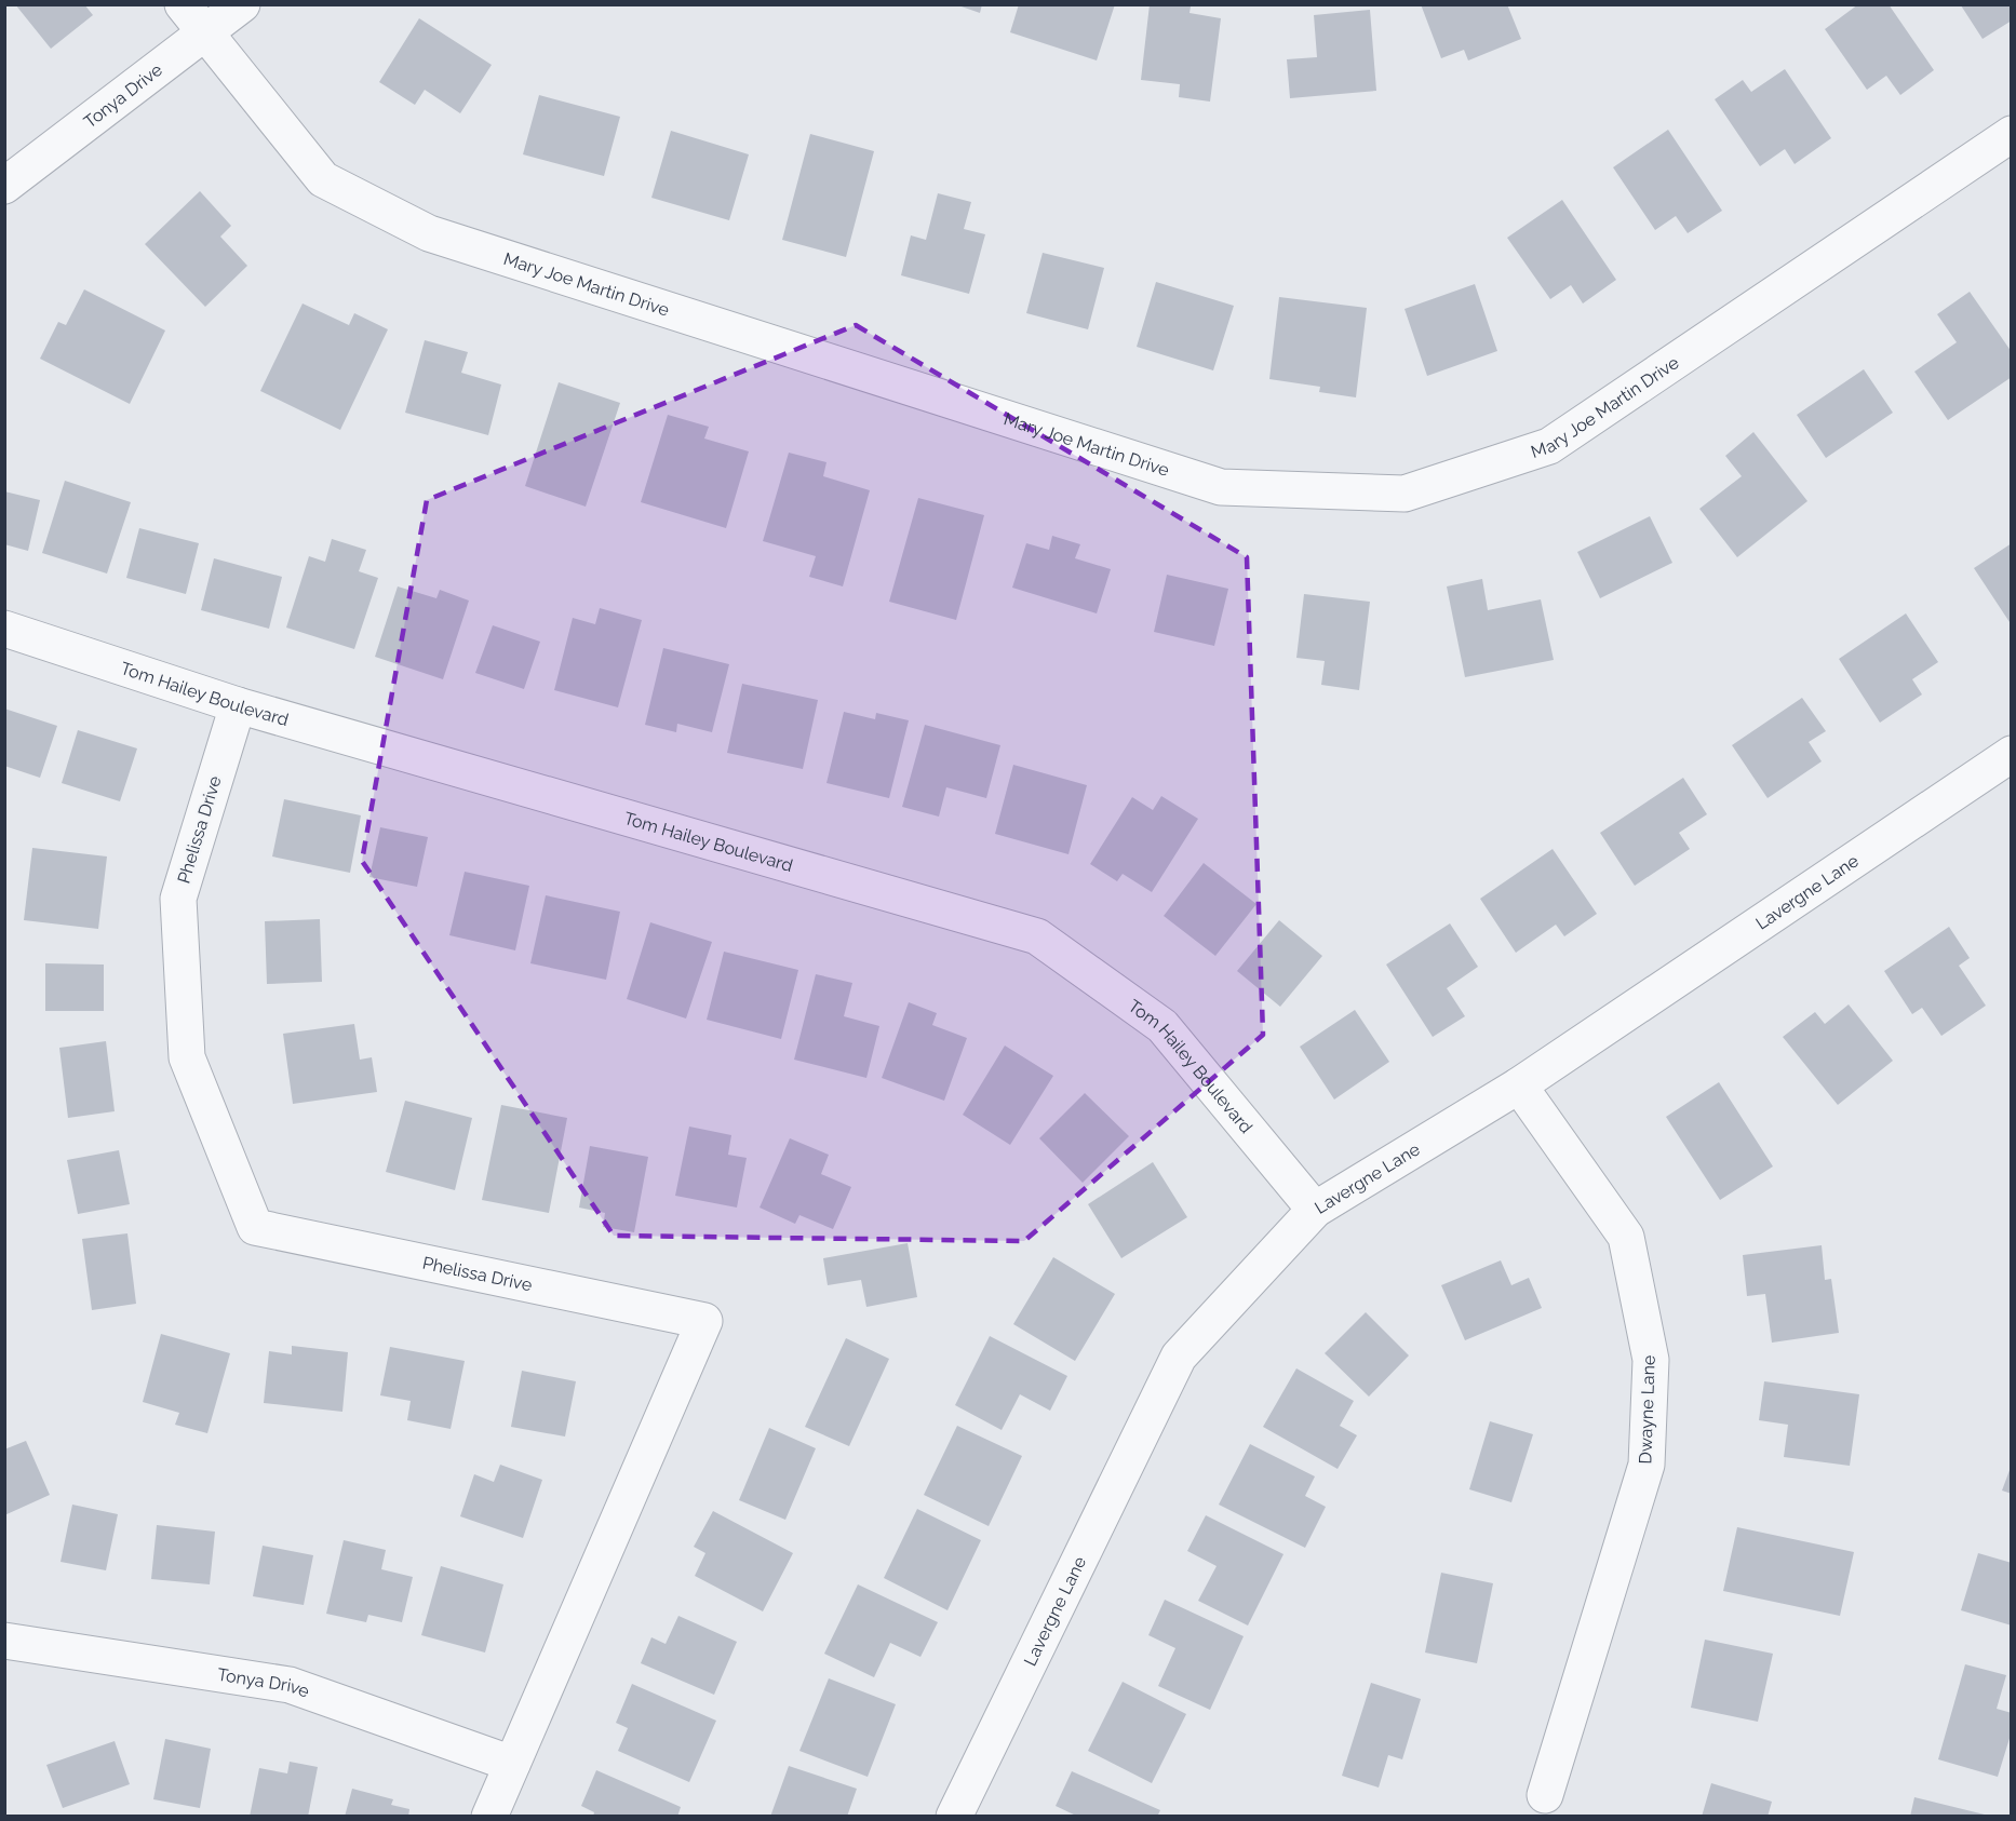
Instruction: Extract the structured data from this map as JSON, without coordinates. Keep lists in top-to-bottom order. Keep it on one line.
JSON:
{"streets":{"street":["Tonya Drive","Mary Joe Martin Drive","Tom Hailey Boulevard","Phelissa Drive","Lavergne Lane","Dwayne Lane"]},"crossings":[["Tonya Drive","Mary Joe Martin Drive"],["Tonya Drive","Phelissa Drive"],["Tom Hailey Boulevard","Phelissa Drive"],["Tom Hailey Boulevard","Lavergne Lane"],["Lavergne Lane","Dwayne Lane"]]}
